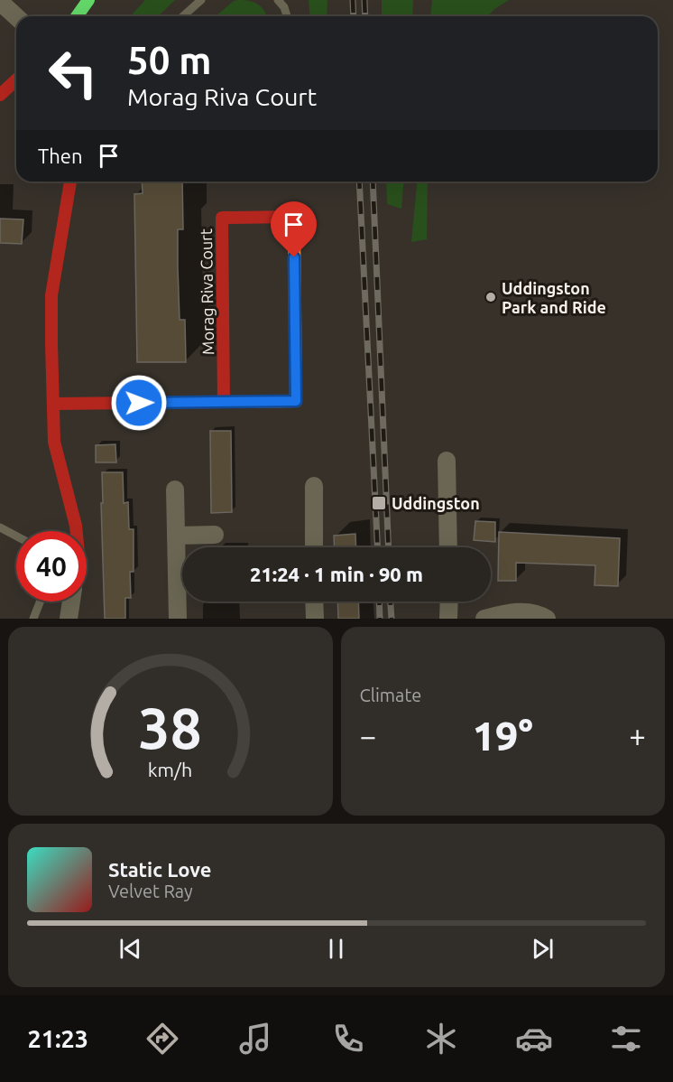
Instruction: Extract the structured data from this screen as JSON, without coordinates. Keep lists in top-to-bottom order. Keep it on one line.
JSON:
{"streets":{"street":["Morag Riva Court"]},"places":{"other":["Uddingston Park and Ride"],"transit":["Uddingston"]},"page":{"turn":["50 m","Morag Riva Court"],"then":"Then","limit":"40","trip":"21:24 · 1 min · 90 m","tile":"Climate","heat":["−","19°","+"],"song":["Static Love","Velvet Ray"],"tabs":"21:23","gauge":["38","km/h"]}}
